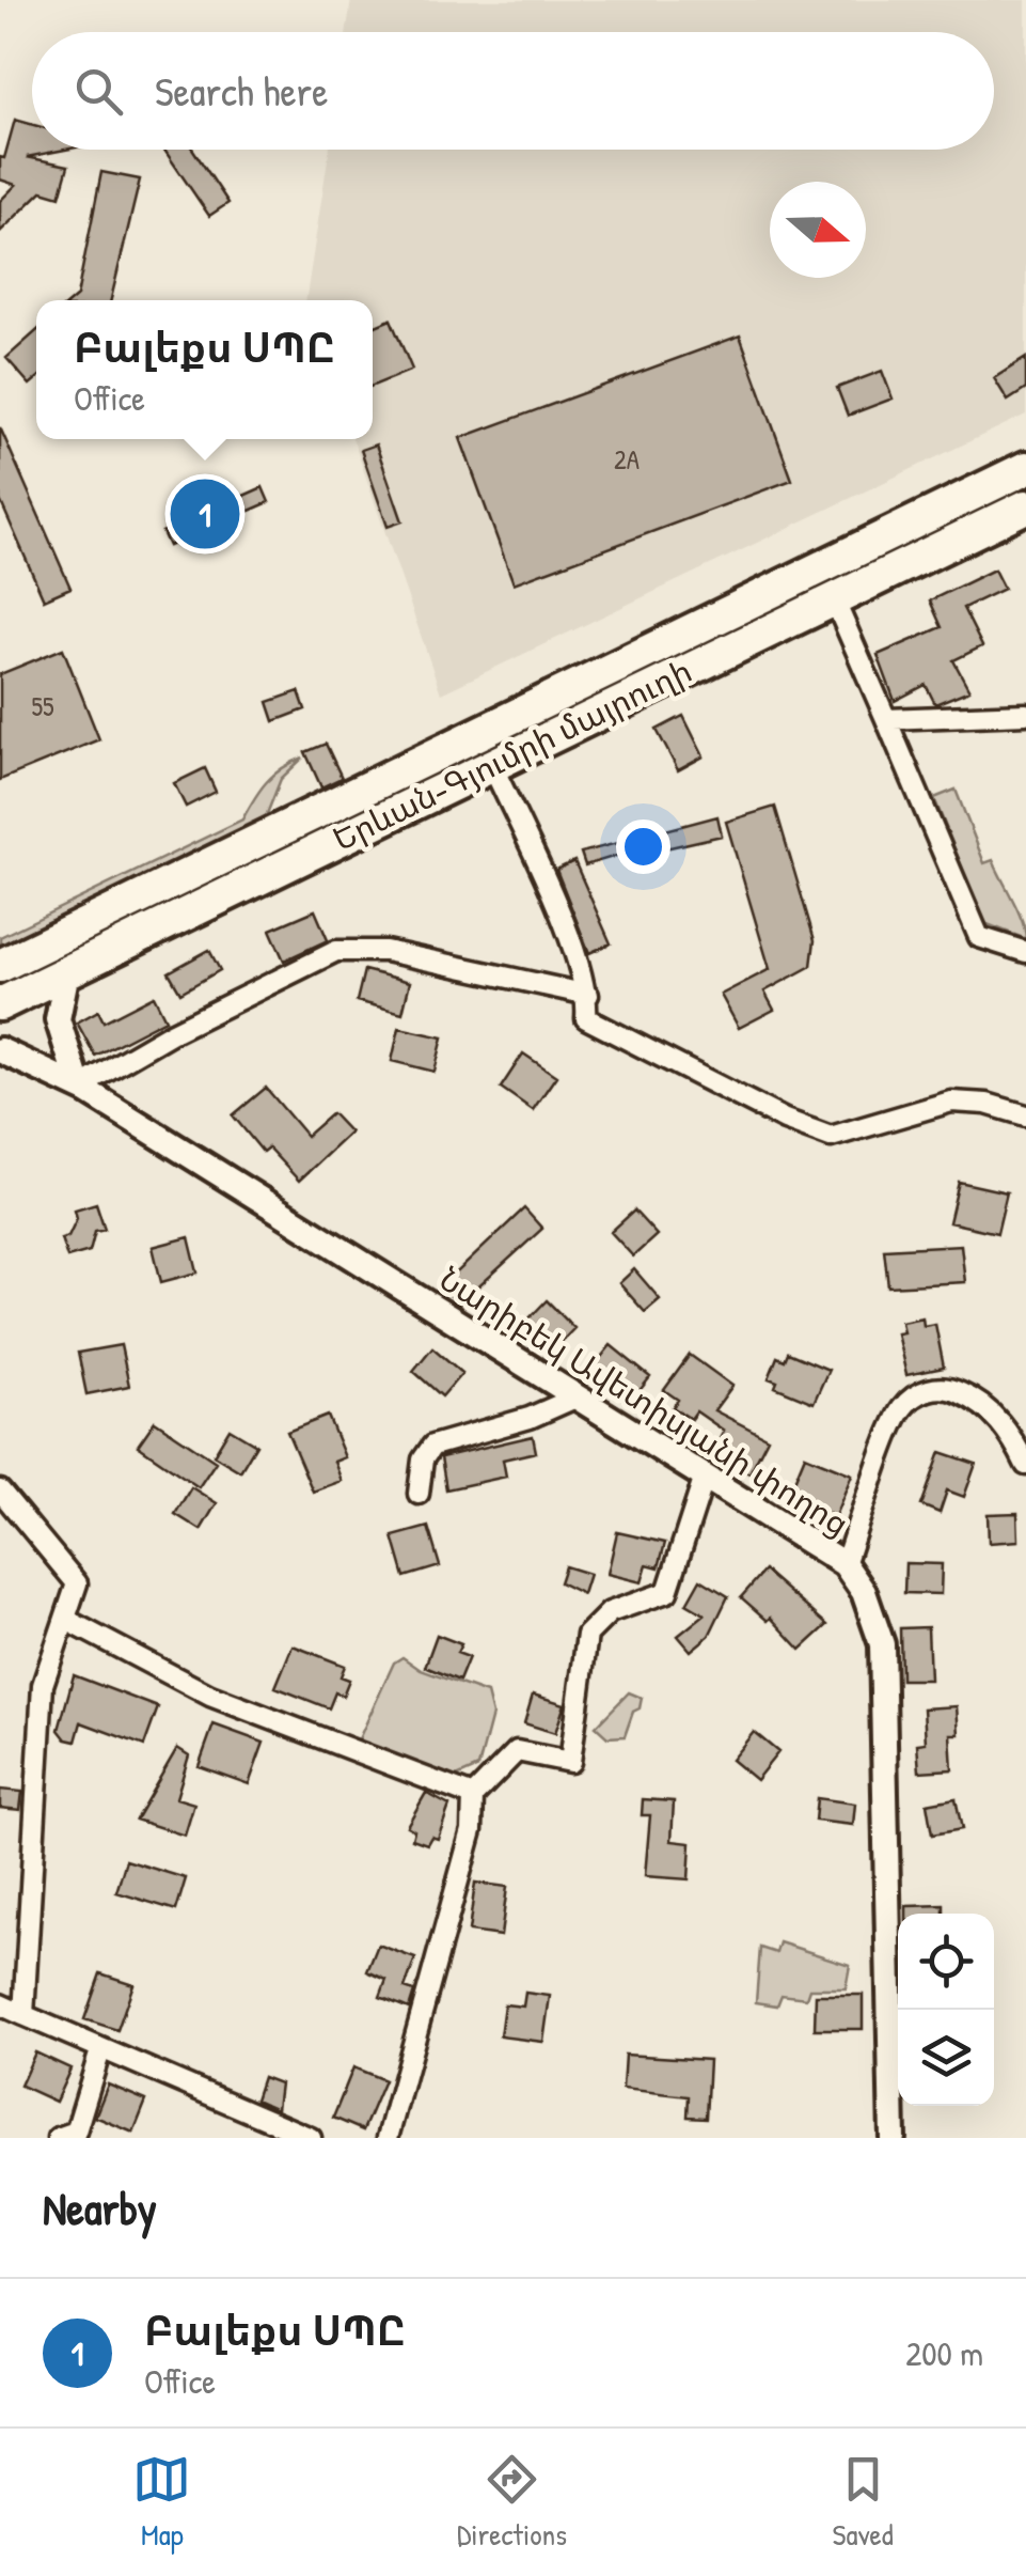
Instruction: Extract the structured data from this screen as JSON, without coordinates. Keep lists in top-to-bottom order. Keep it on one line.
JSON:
{"streets":{"highway":["Երևան-Գյումրի մայրուղի"],"street":["Նարիբեկ Ավետիսյանի փողոց"]},"house_numbers":["2A","55"],"north":"right","page":{"search":"Search here","popup":["Բալեքս ՍՊԸ","Office"],"pins":"1","heading":"Nearby","list":[{"mark":"1","name":"Բալեքս ՍՊԸ","note":"Office","value":"200 m"}],"nav":["Map","Directions","Saved"]}}
